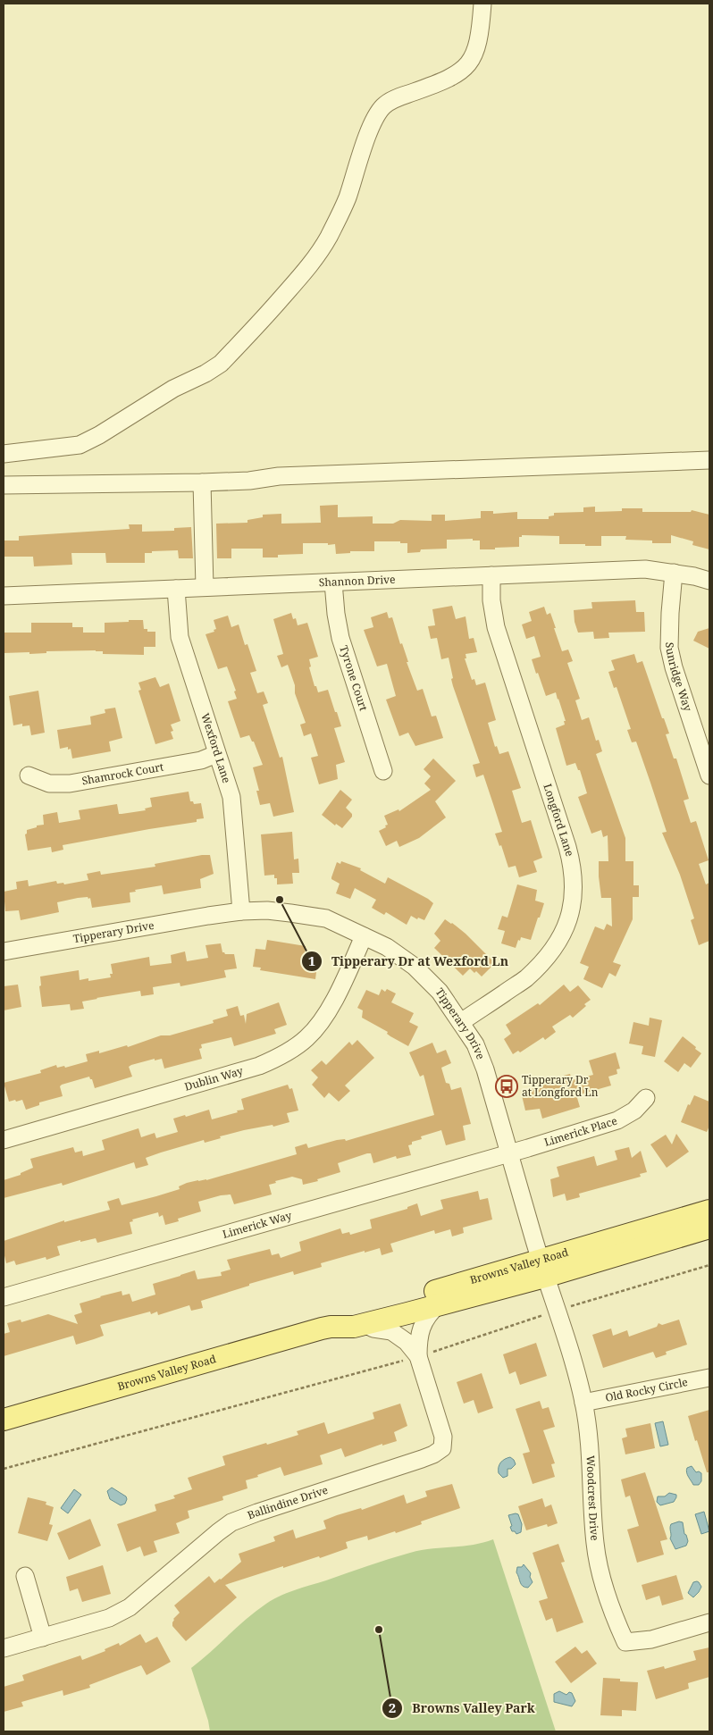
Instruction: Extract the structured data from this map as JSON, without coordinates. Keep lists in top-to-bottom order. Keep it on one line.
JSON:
{"streets":{"main road":["Browns Valley Road"],"street":["Shannon Drive","Sunridge Way","Tyrone Court","Wexford Lane","Shamrock Court","Longford Lane","Tipperary Drive","Dublin Way","Limerick Place","Limerick Way","Old Rocky Circle","Woodcrest Drive","Ballindine Drive"]},"crossings":[["Shannon Drive","Sunridge Way"],["Shannon Drive","Tyrone Court"],["Shannon Drive","Wexford Lane"],["Shannon Drive","Longford Lane"],["Wexford Lane","Shamrock Court"],["Wexford Lane","Tipperary Drive"],["Longford Lane","Tipperary Drive"],["Tipperary Drive","Dublin Way"],["Tipperary Drive","Limerick Place"],["Tipperary Drive","Limerick Way"],["Tipperary Drive","Browns Valley Road"],["Tipperary Drive","Woodcrest Drive"],["Limerick Place","Limerick Way"],["Browns Valley Road","Woodcrest Drive"],["Browns Valley Road","Ballindine Drive"],["Old Rocky Circle","Woodcrest Drive"]],"places":{"other":["Tipperary Dr at Wexford Ln","Browns Valley Park"],"bus stop":["Tipperary Dr at Longford Ln"]}}
